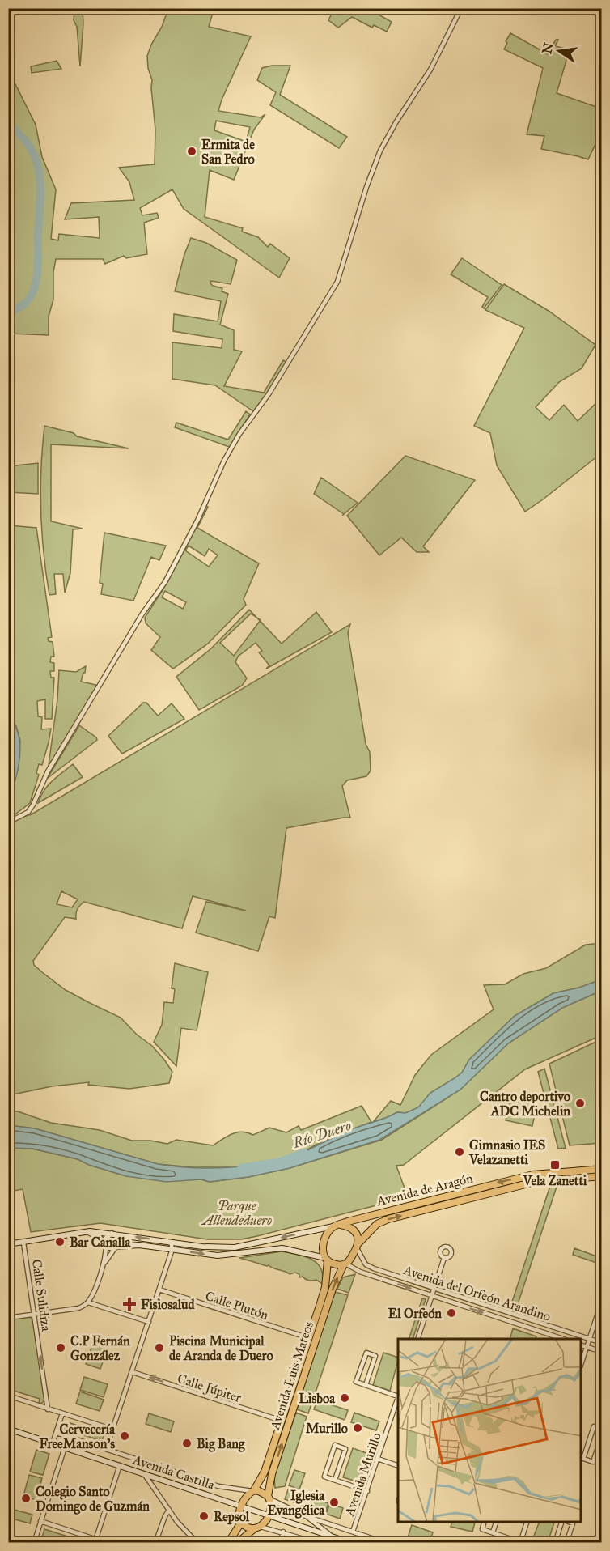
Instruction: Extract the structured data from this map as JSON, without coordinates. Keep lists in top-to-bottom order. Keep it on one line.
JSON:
{"streets":{"highway":["Avenida de Aragón","Avenida Luis Mateos"],"street":["Avenida del Orfeón Arandino","Calle Sulidiza","Calle Plutón","Calle Júpiter","Avenida Castilla","Avenida Murillo"]},"crossings":[["Avenida de Aragón","Avenida del Orfeón Arandino"],["Avenida de Aragón","Avenida Luis Mateos"],["Avenida del Orfeón Arandino","Avenida Luis Mateos"],["Calle Plutón","Avenida Luis Mateos"],["Avenida Luis Mateos","Calle Júpiter"],["Avenida Luis Mateos","Avenida Castilla"],["Avenida Castilla","Avenida Murillo"]],"one_way":["Calle Sulidiza","Calle Júpiter"],"water":["Río Duero"],"parks":["Parque Allendeduero"],"places":{"other":["Ermita de San Pedro","Cantro deportivo ADC Michelin","Gimnasio IES Velazanetti","Bar Canalla","El Orfeón","C.P Fernán González","Piscina Municipal de Aranda de Duero","Lisboa","Murillo","Cervecería FreeManson's","Big Bang","Colegio Santo Domingo de Guzmán","Iglesia Evangélica","Repsol"],"transit":["Vela Zanetti"],"health":["Fisiosalud"]},"north":"left"}
